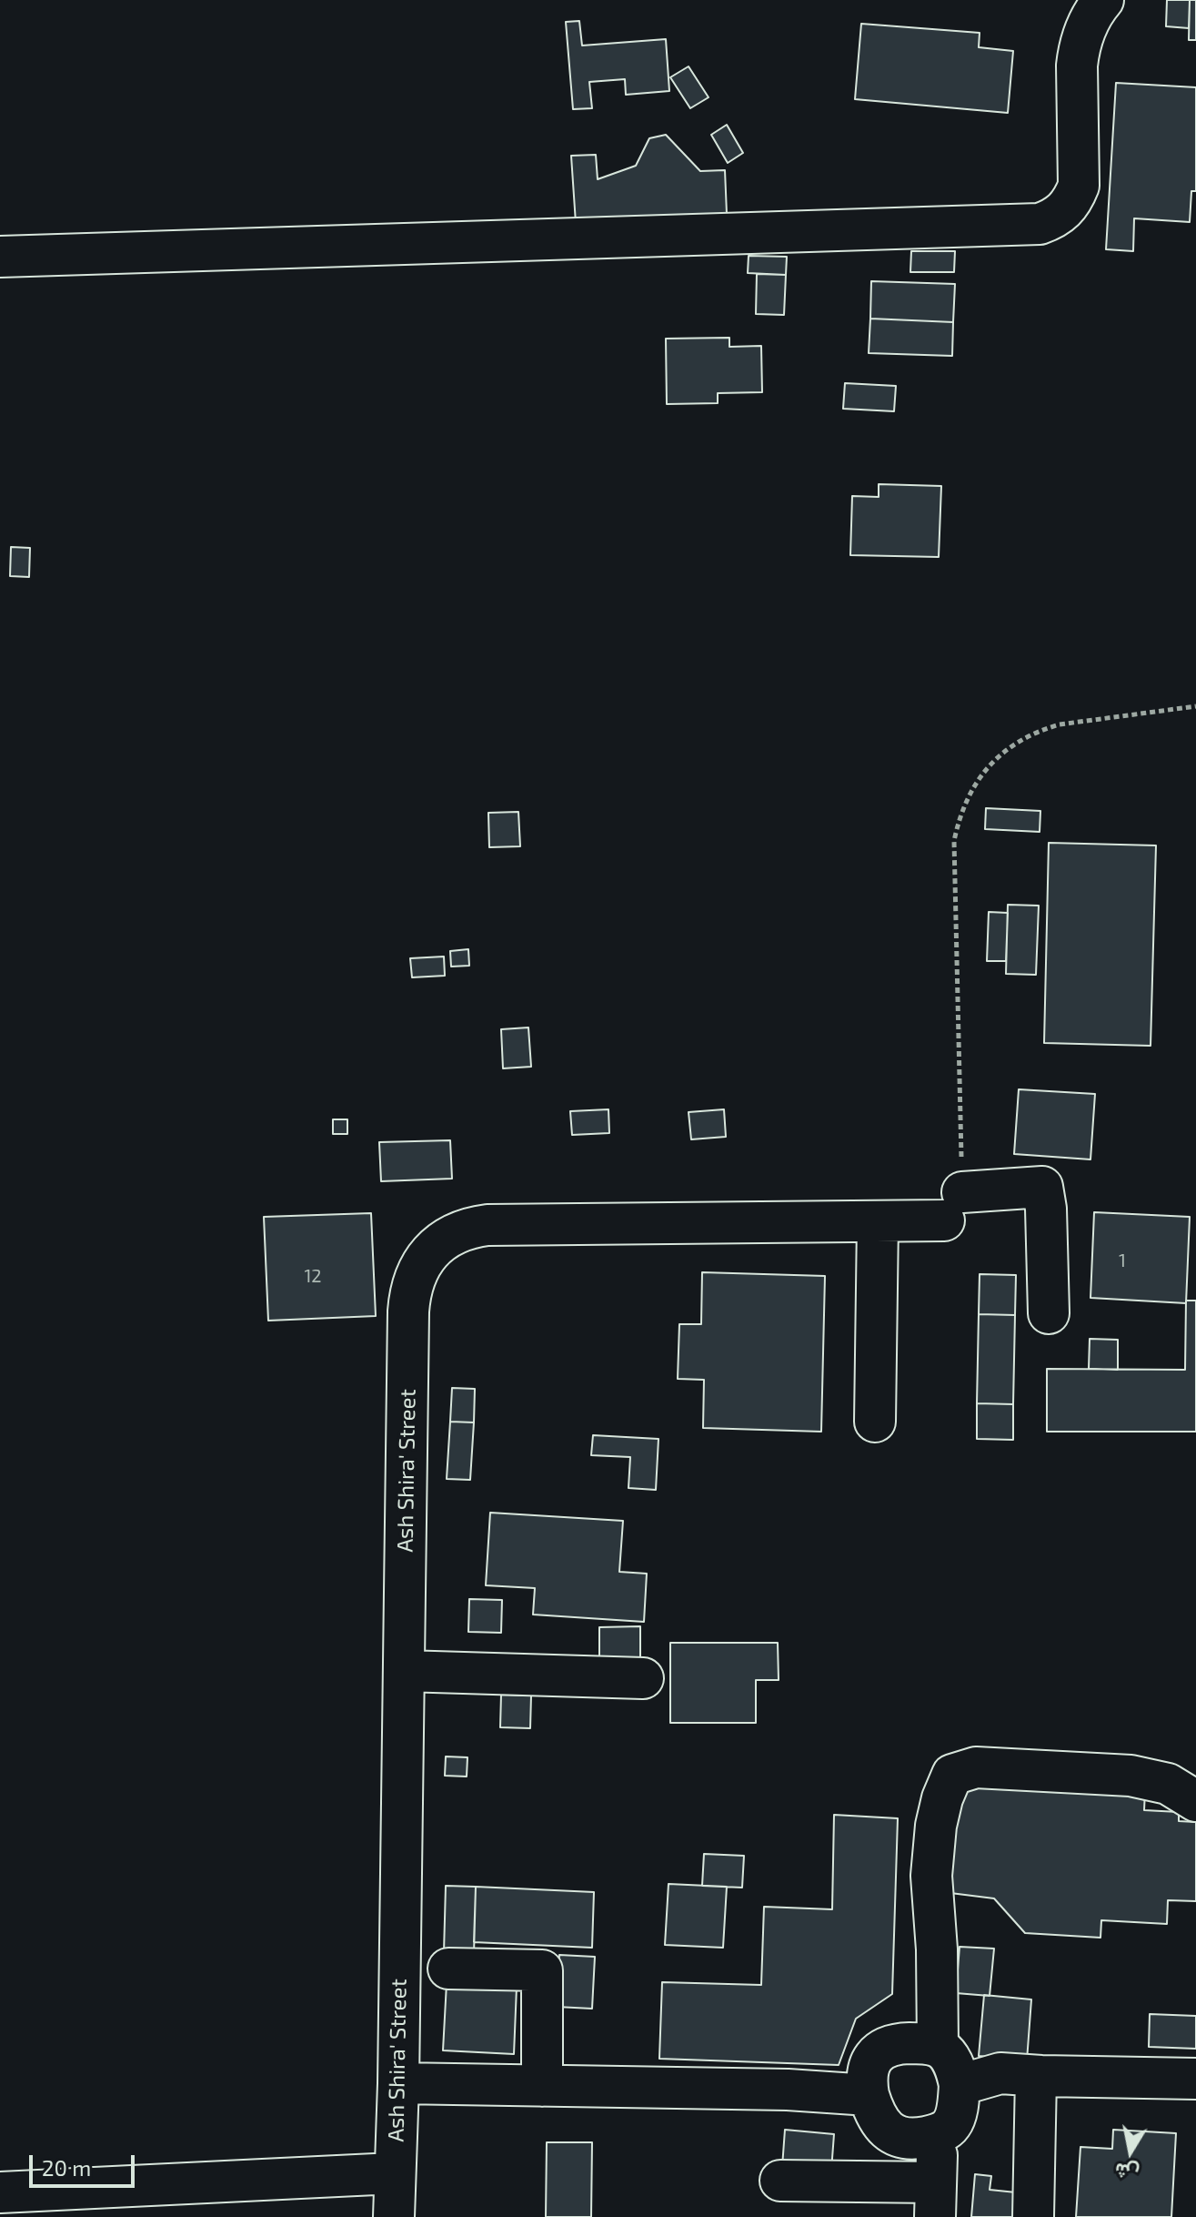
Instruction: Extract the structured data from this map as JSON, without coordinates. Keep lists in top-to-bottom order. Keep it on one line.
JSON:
{"streets":{"street":["Ash Shira' Street"]},"house_numbers":["1","12"],"scale_bar":"20 m","north":"bottom"}
